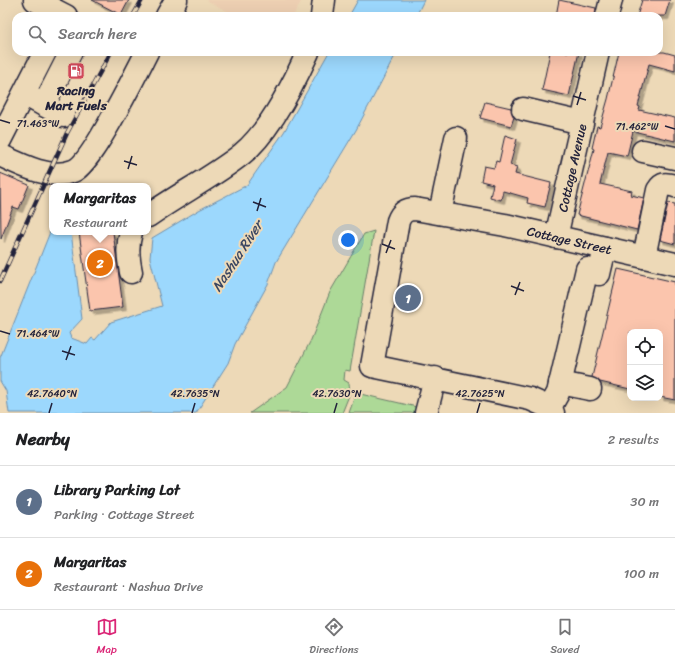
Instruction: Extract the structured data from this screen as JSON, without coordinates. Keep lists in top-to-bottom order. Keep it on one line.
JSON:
{"streets":{"street":["Cottage Avenue","Cottage Street"]},"crossings":[["Cottage Avenue","Cottage Street"]],"water":["Nashua River"],"places":{"fuel station":["Racing Mart Fuels"]},"page":{"search":"Search here","popup":["Margaritas","Restaurant"],"pins":["2","1"],"heading":["Nearby","2 results"],"list":[{"mark":"1","name":"Library Parking Lot","note":"Parking · Cottage Street","value":"30 m"},{"mark":"2","name":"Margaritas","note":"Restaurant · Nashua Drive","value":"100 m"}],"nav":["Map","Directions","Saved"]},"coordinates":["71.463°W","71.462°W","71.464°W","42.7640°N","42.7635°N","42.7630°N","42.7625°N"]}
